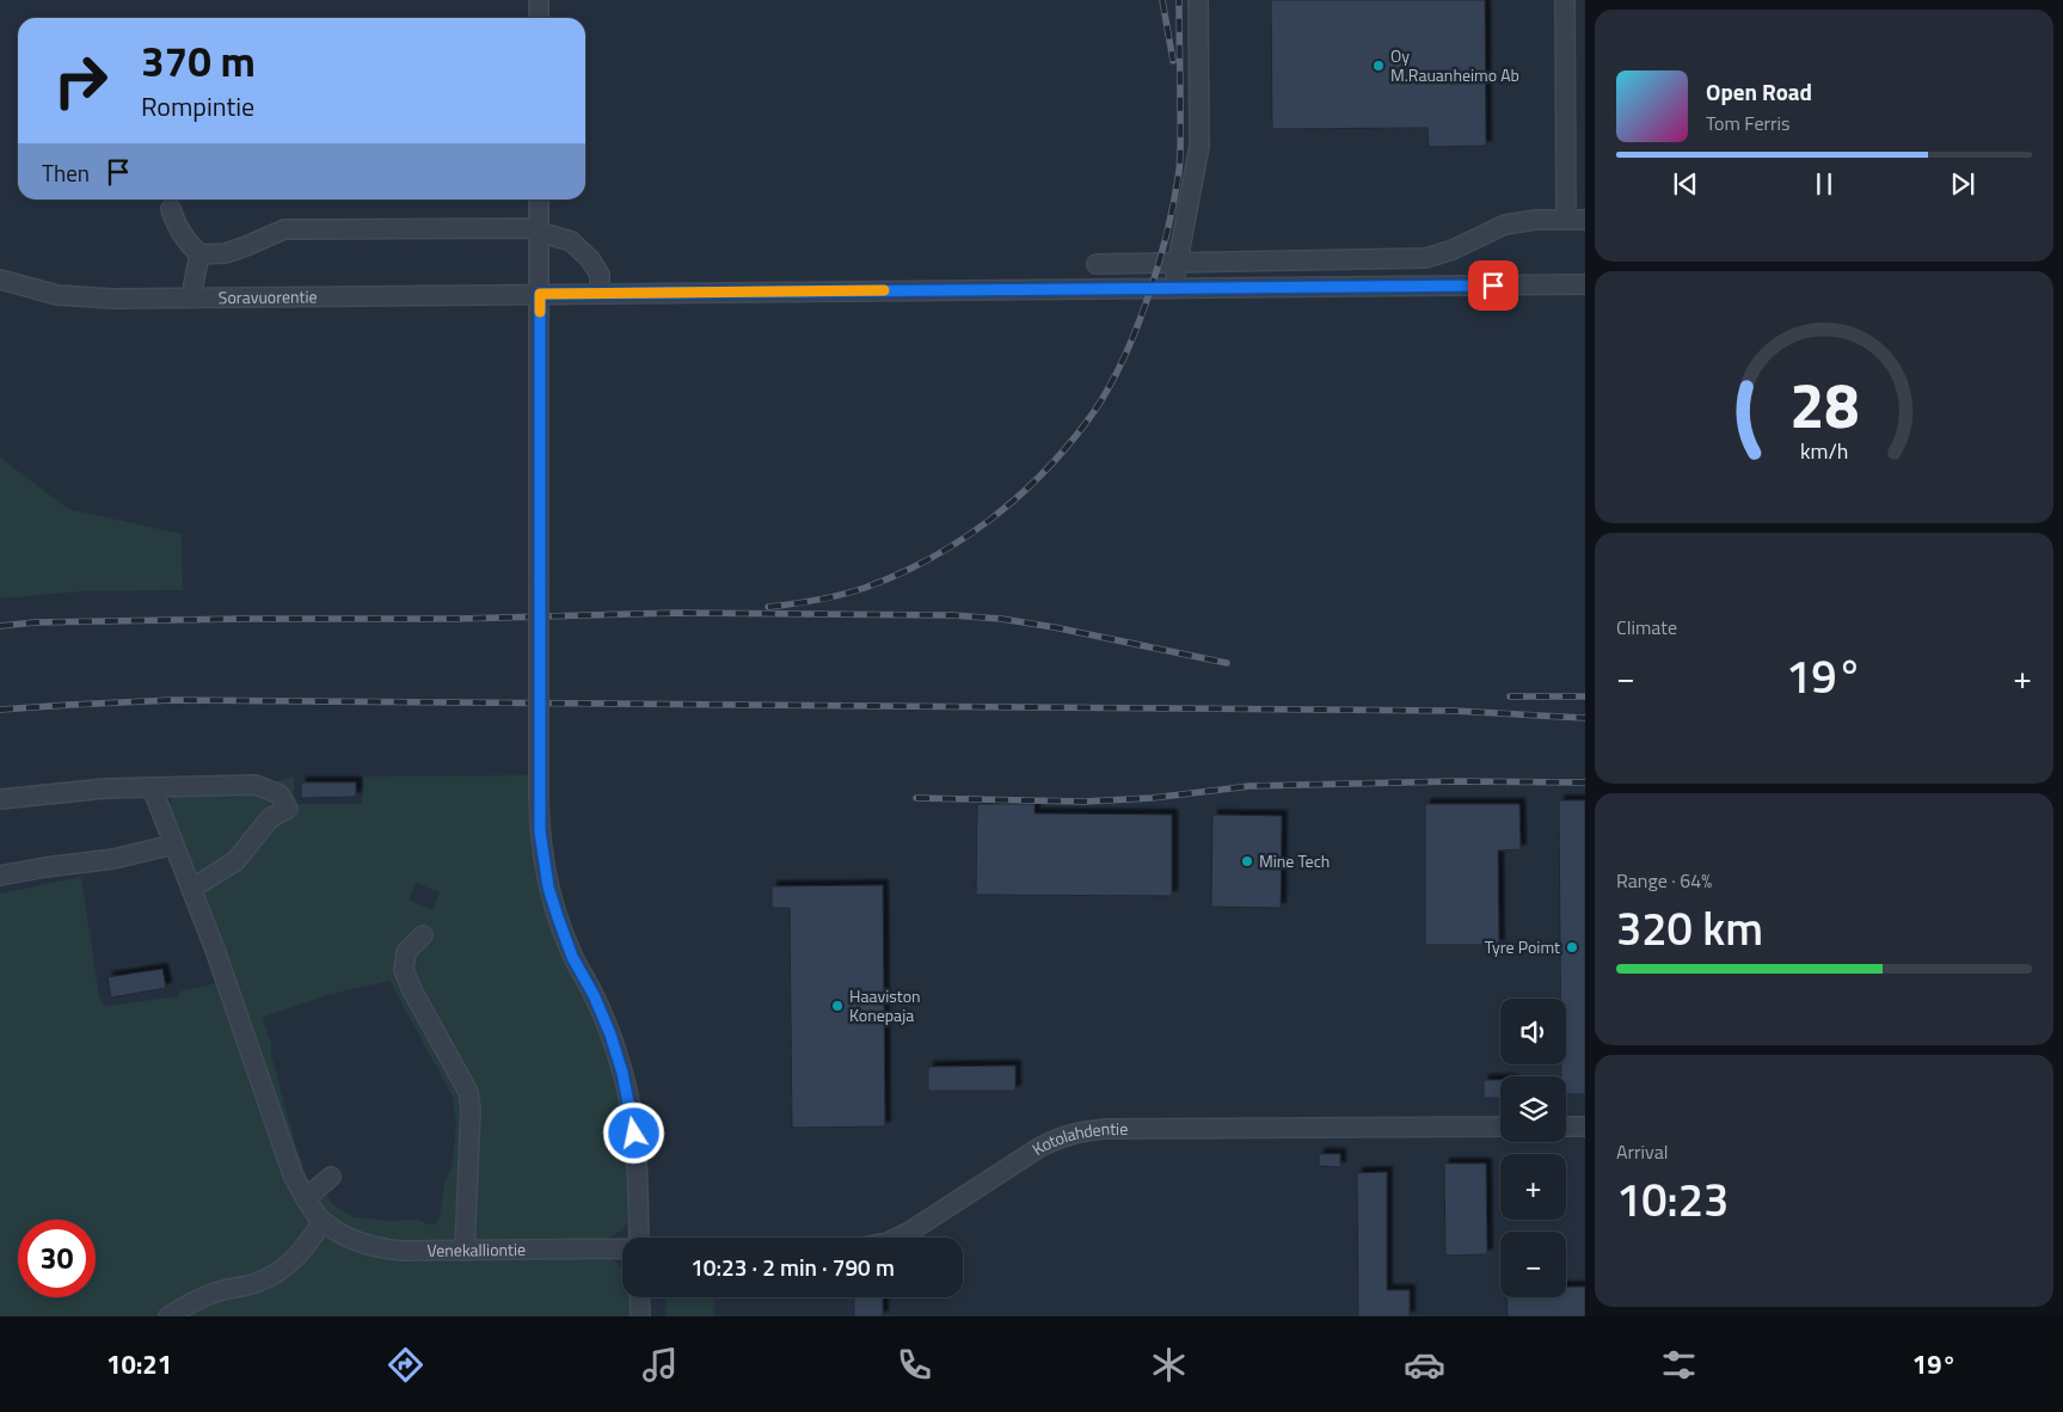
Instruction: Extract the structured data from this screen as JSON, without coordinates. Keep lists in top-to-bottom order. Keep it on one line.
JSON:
{"streets":{"street":["Soravuorentie","Kotolahdentie","Venekalliontie"]},"places":["Oy M.Rauanheimo Ab","Mine Tech","Tyre Poimt","Haaviston Konepaja"],"page":{"turn":["370 m","Rompintie"],"song":["Open Road","Tom Ferris"],"then":"Then","tile":["Climate",["Range · 64%","320 km"],["Arrival","10:23"]],"heat":["−","19°","+"],"map_buttons":["+","−"],"limit":"30","trip":"10:23 · 2 min · 790 m","tabs":["10:21","19°"],"gauge":["28","km/h"]}}
